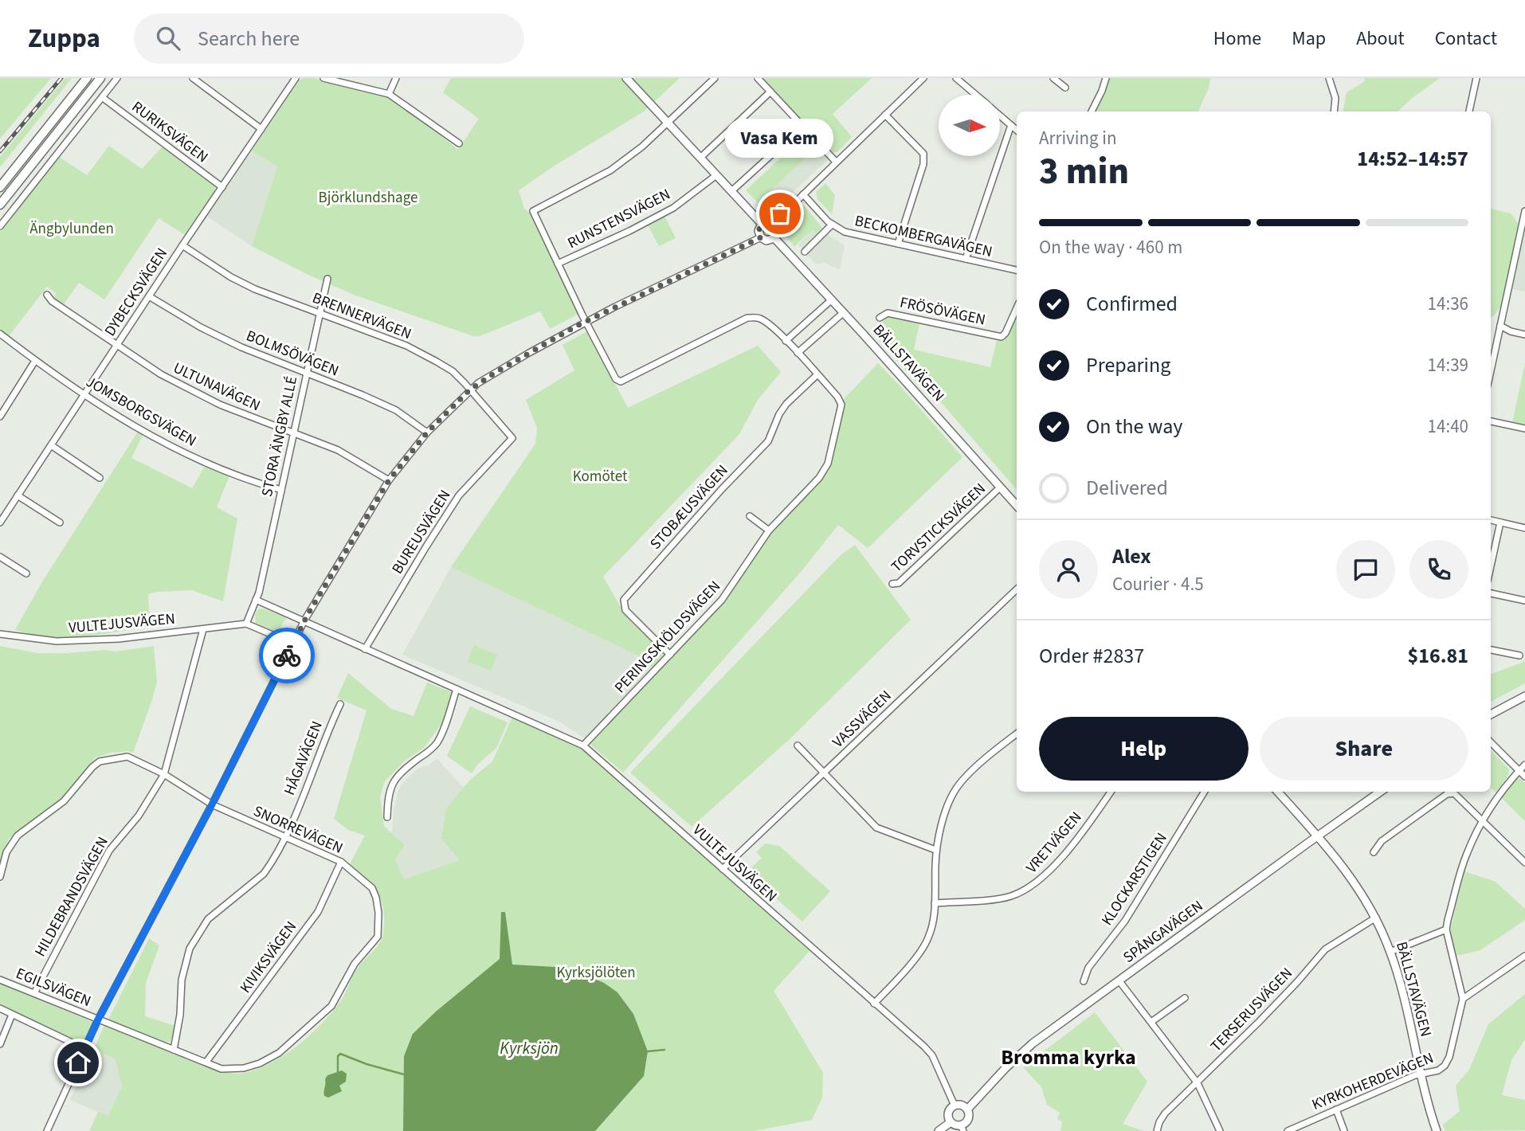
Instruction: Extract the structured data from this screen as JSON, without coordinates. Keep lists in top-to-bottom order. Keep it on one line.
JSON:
{"streets":{"street":["RURIKSVÄGEN","RUNSTENSVÄGEN","BECKOMBERGAVÄGEN","DYBECKSVÄGEN","FRÖSÖVÄGEN","BRENNERVÄGEN","BOLMSÖVÄGEN","BÄLLSTAVÄGEN","ULTUNAVÄGEN","JOMSBORGSVÄGEN","STORA ÄNGBY ALLÉ","STOBÆUSVÄGEN","TORVSTICKSVÄGEN","BUREUSVÄGEN","VULTEJUSVÄGEN","PERINGSKIÖLDSVÄGEN","VASSVÄGEN","HÅGAVÄGEN","SNORREVÄGEN","VRETVÄGEN","KLOCKARSTIGEN","HILDEBRANDSVÄGEN","SPÅNGAVÄGEN","KIVIKSVÄGEN","EGILSVÄGEN","TERSERUSVÄGEN","KYRKOHERDEVÄGEN"]},"crossings":[["RURIKSVÄGEN","DYBECKSVÄGEN"],["DYBECKSVÄGEN","BRENNERVÄGEN"],["DYBECKSVÄGEN","BOLMSÖVÄGEN"],["DYBECKSVÄGEN","ULTUNAVÄGEN"],["DYBECKSVÄGEN","JOMSBORGSVÄGEN"],["BRENNERVÄGEN","STORA ÄNGBY ALLÉ"],["BRENNERVÄGEN","BUREUSVÄGEN"],["BOLMSÖVÄGEN","STORA ÄNGBY ALLÉ"],["BÄLLSTAVÄGEN","TORVSTICKSVÄGEN"],["BÄLLSTAVÄGEN","SPÅNGAVÄGEN"],["BÄLLSTAVÄGEN","TERSERUSVÄGEN"],["BÄLLSTAVÄGEN","KYRKOHERDEVÄGEN"],["ULTUNAVÄGEN","STORA ÄNGBY ALLÉ"],["JOMSBORGSVÄGEN","STORA ÄNGBY ALLÉ"],["STORA ÄNGBY ALLÉ","VULTEJUSVÄGEN"],["STOBÆUSVÄGEN","PERINGSKIÖLDSVÄGEN"],["BUREUSVÄGEN","VULTEJUSVÄGEN"],["VULTEJUSVÄGEN","PERINGSKIÖLDSVÄGEN"],["VULTEJUSVÄGEN","VASSVÄGEN"],["VULTEJUSVÄGEN","HILDEBRANDSVÄGEN"],["VULTEJUSVÄGEN","SPÅNGAVÄGEN"],["HÅGAVÄGEN","SNORREVÄGEN"],["SNORREVÄGEN","HILDEBRANDSVÄGEN"],["SNORREVÄGEN","KIVIKSVÄGEN"],["SNORREVÄGEN","EGILSVÄGEN"],["HILDEBRANDSVÄGEN","EGILSVÄGEN"]],"districts":["Bromma kyrka"],"water":["Kyrksjön"],"parks":["Björklundshage","Ängbylunden","Komötet","Kyrksjölöten"],"places":["Vasa Kem"],"north":"right","page":{"header":"Zuppa","search":"Search here","nav":["Home","Map","About","Contact"],"heading":["3 min","Arriving in","14:52–14:57"],"panel":["Alex","Courier · 4.5","Order #2837","$16.81"],"bubble":"Vasa Kem","bar":"On the way · 460 m","list":[["Confirmed","14:36"],["Preparing","14:39"],["On the way","14:40"],"Delivered"],"buttons":["Help","Share"]}}
